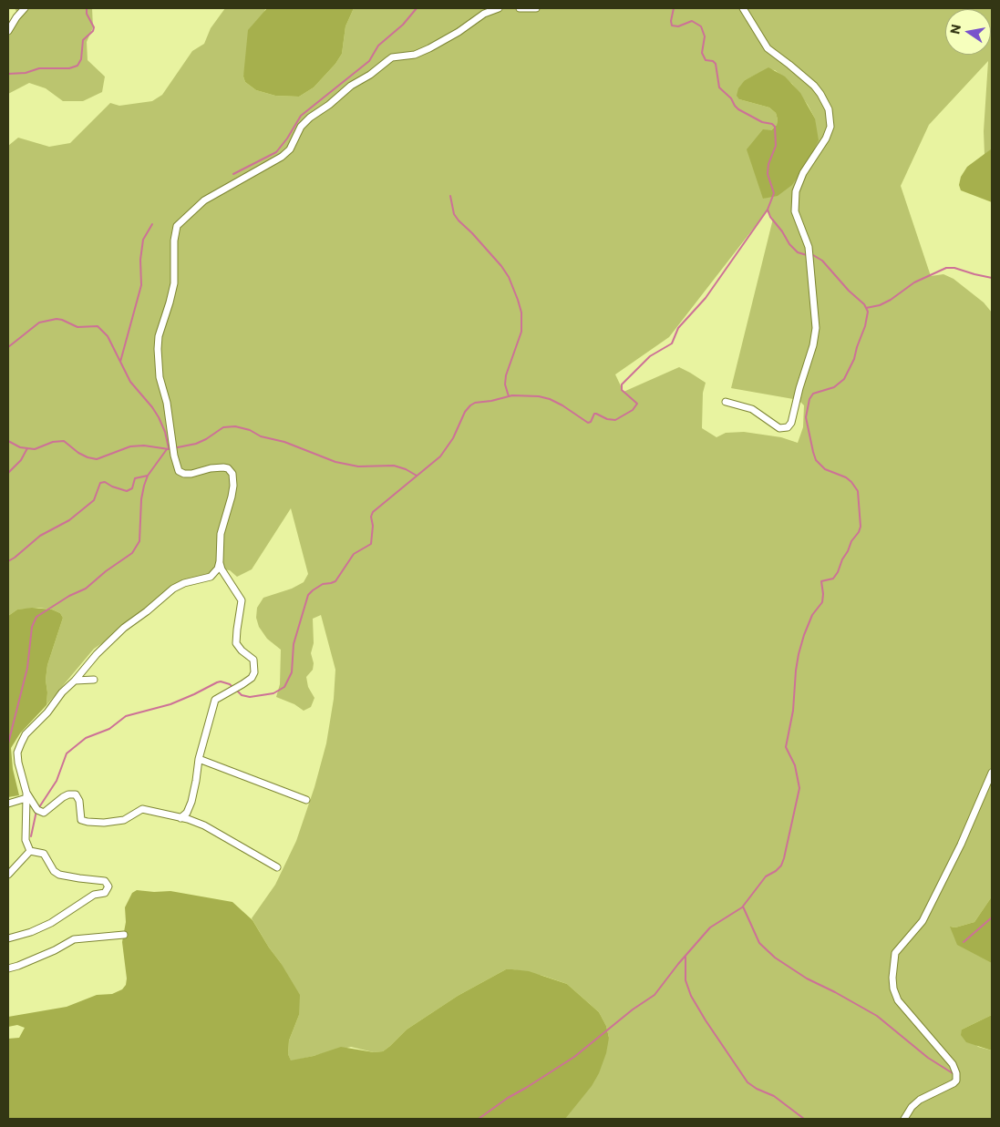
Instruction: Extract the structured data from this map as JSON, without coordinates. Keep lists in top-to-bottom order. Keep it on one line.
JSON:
{"north":"left"}
